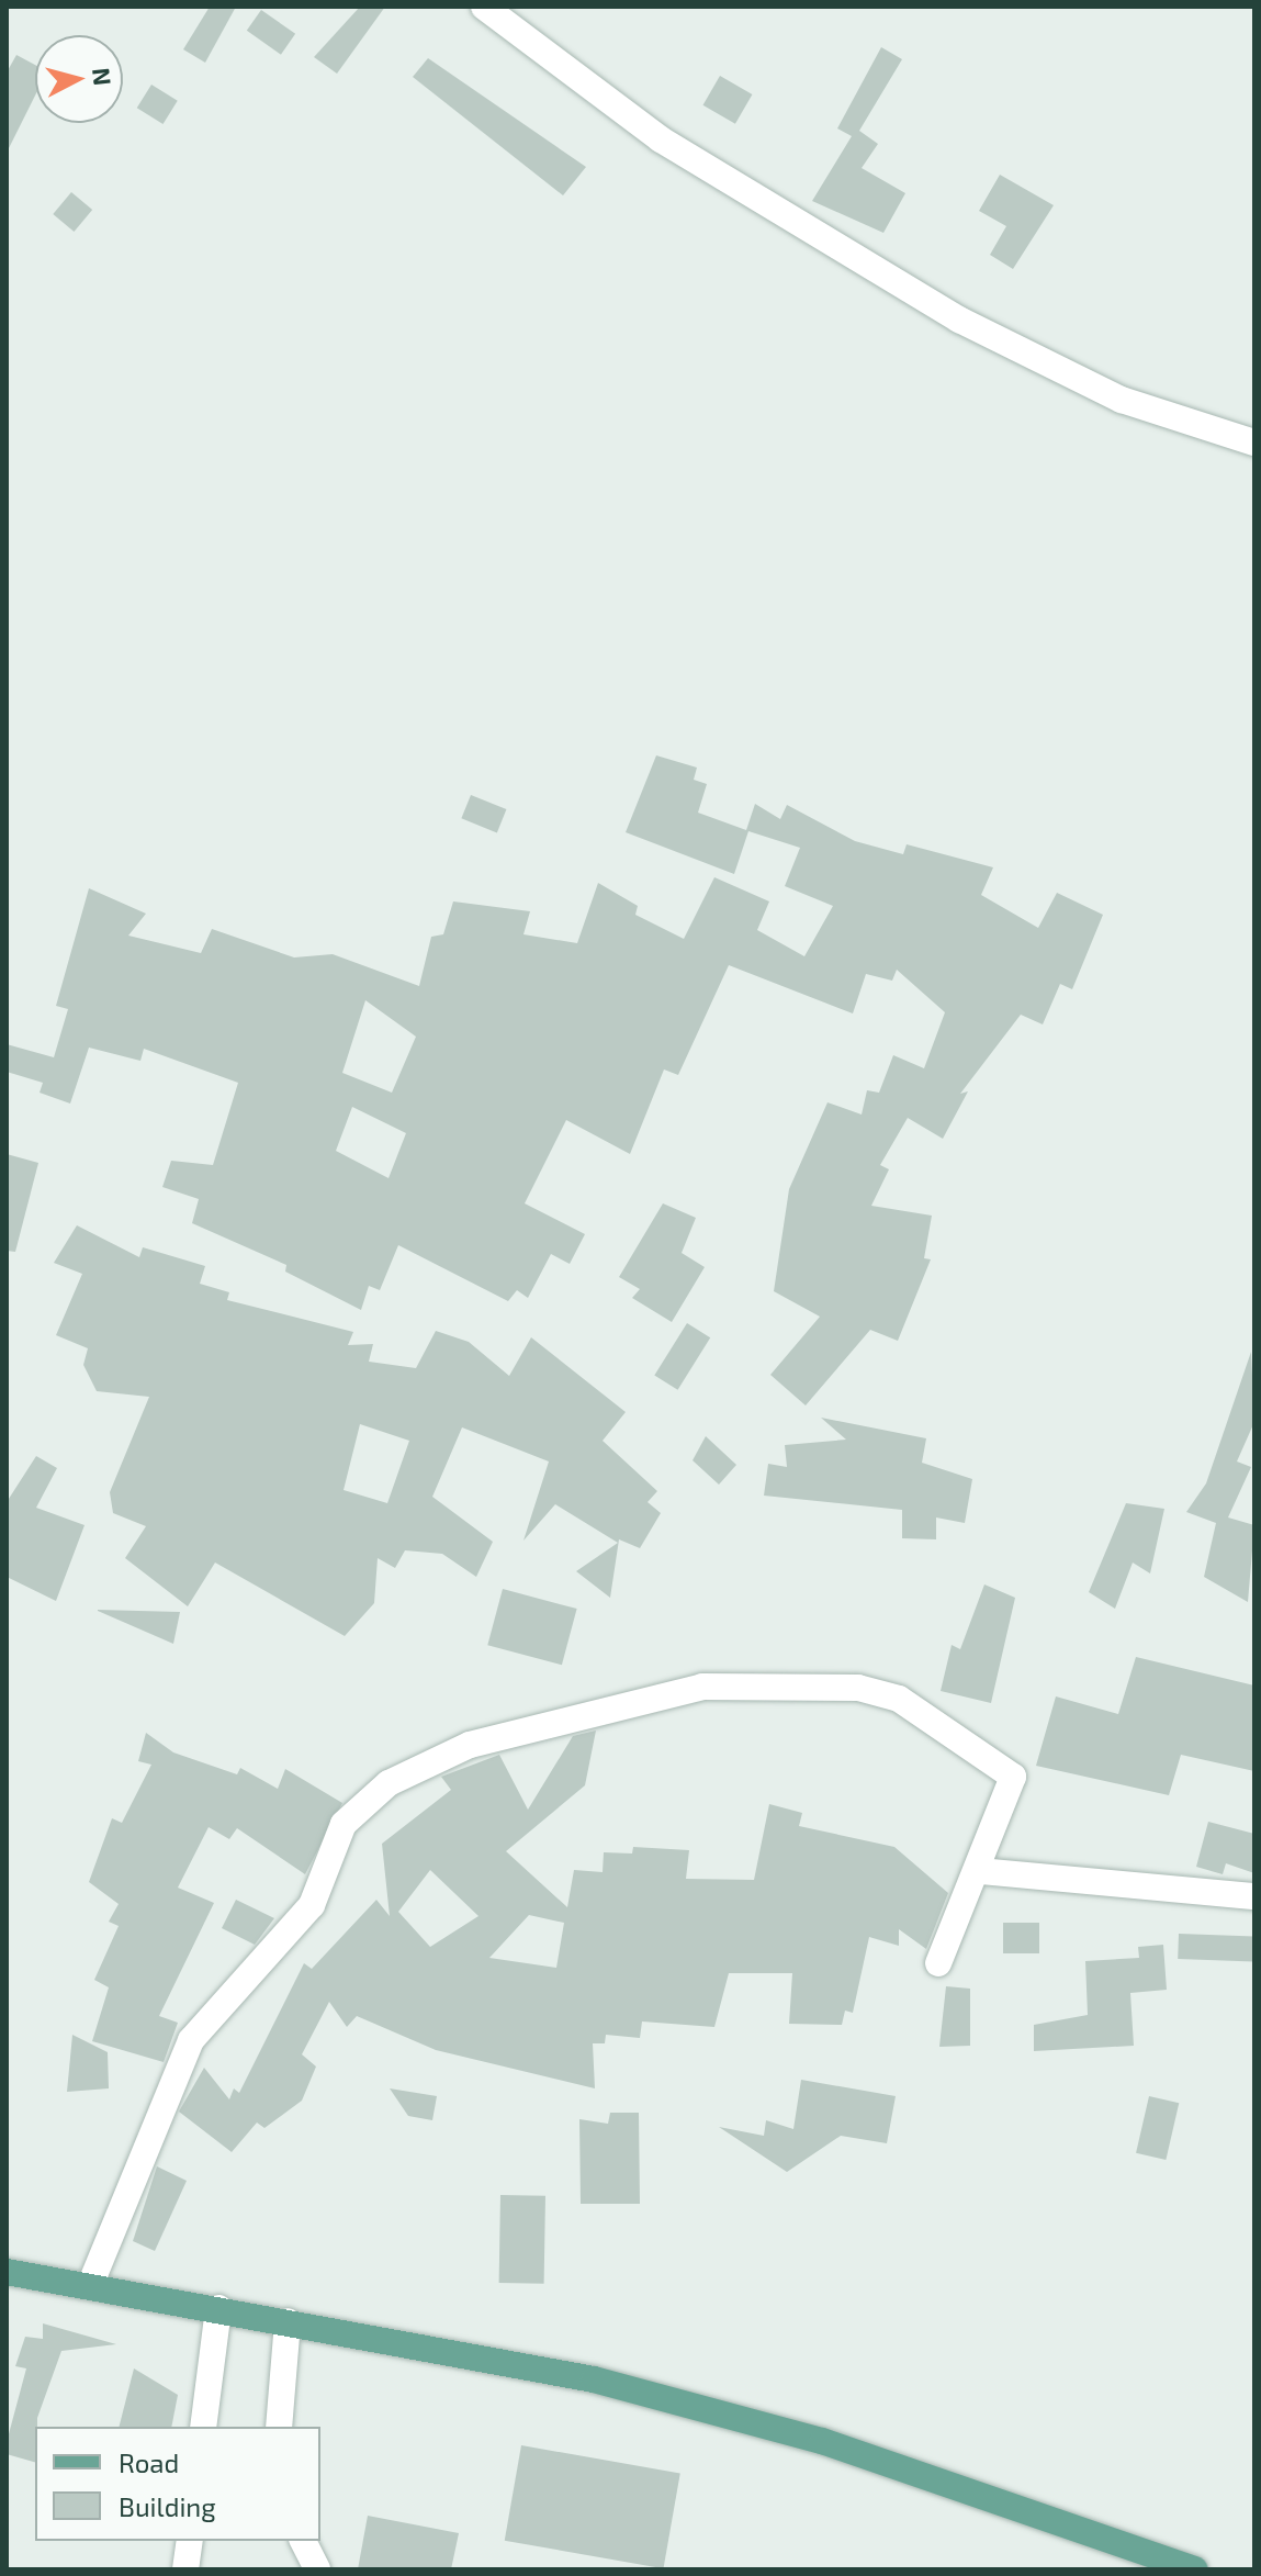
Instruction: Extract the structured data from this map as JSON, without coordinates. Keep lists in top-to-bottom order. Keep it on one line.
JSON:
{"legend":["Road","Building"],"north":"right"}
